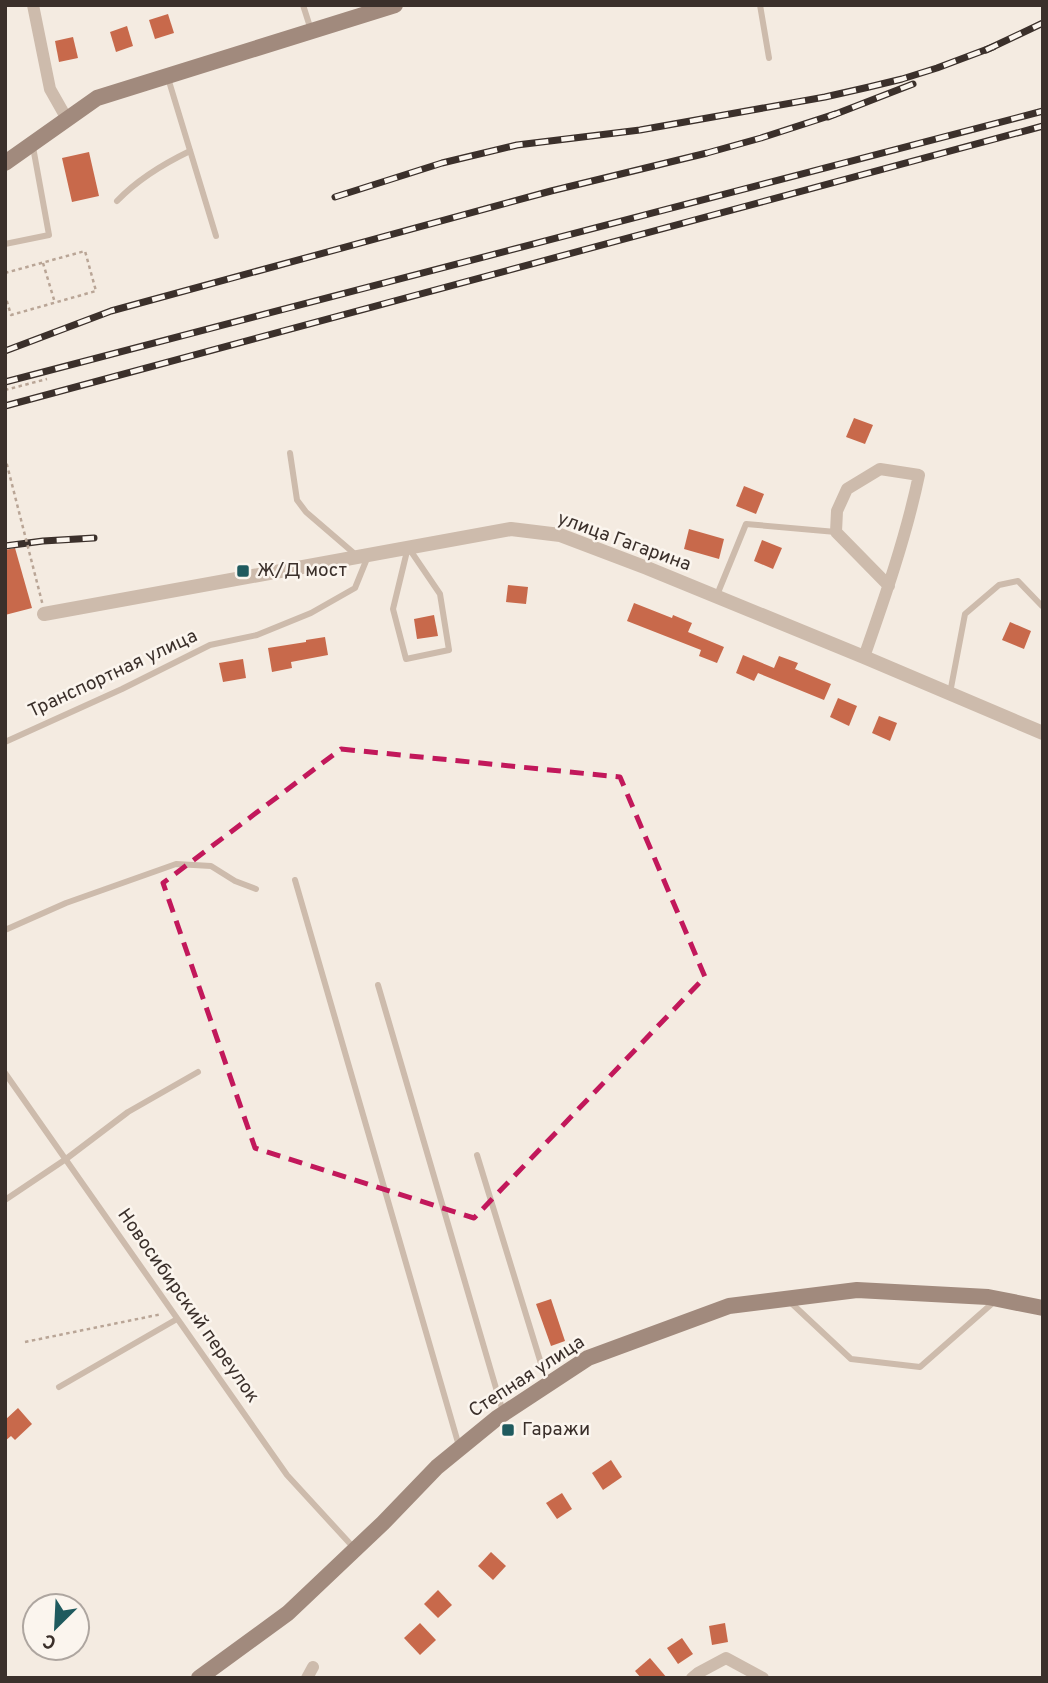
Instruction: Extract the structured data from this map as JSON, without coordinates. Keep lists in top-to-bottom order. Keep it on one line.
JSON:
{"streets":{"main road":["Степная улица"],"street":["улица Гагарина"],"lane":["Транспортная улица","Новосибирский переулок"]},"crossings":[["улица Гагарина","Транспортная улица"],["Новосибирский переулок","Степная улица"]],"places":{"transit":["Ж/Д мост","Гаражи"]},"north":"bottom left"}
